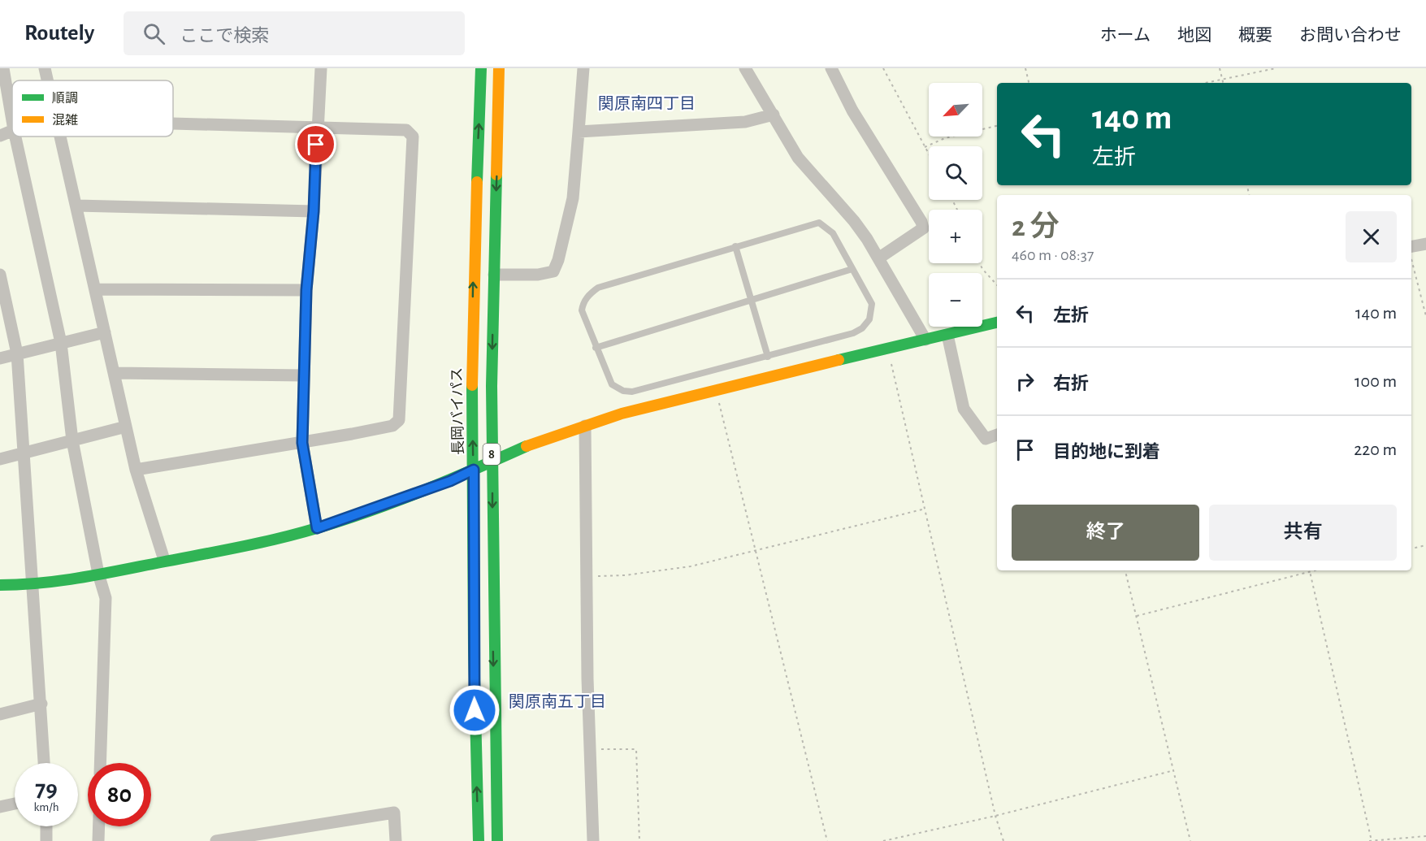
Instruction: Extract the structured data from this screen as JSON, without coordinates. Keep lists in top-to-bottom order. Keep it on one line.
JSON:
{"streets":{"main road":["長岡バイパス","8"]},"districts":["関原南四丁目","関原南五丁目"],"legend":["順調","混雑"],"north":"bottom left","page":{"header":"Routely","search":"ここで検索","nav":["ホーム","地図","概要","お問い合わせ"],"map_buttons":["+","−"],"turn":["140 m","左折"],"heading":["2 分","460 m · 08:37"],"list":[{"name":"左折","value":"140 m"},{"name":"右折","value":"100 m"},{"name":"目的地に到着","value":"220 m"}],"buttons":["終了","共有"],"speed":"79 km/h","limit":"80"}}
